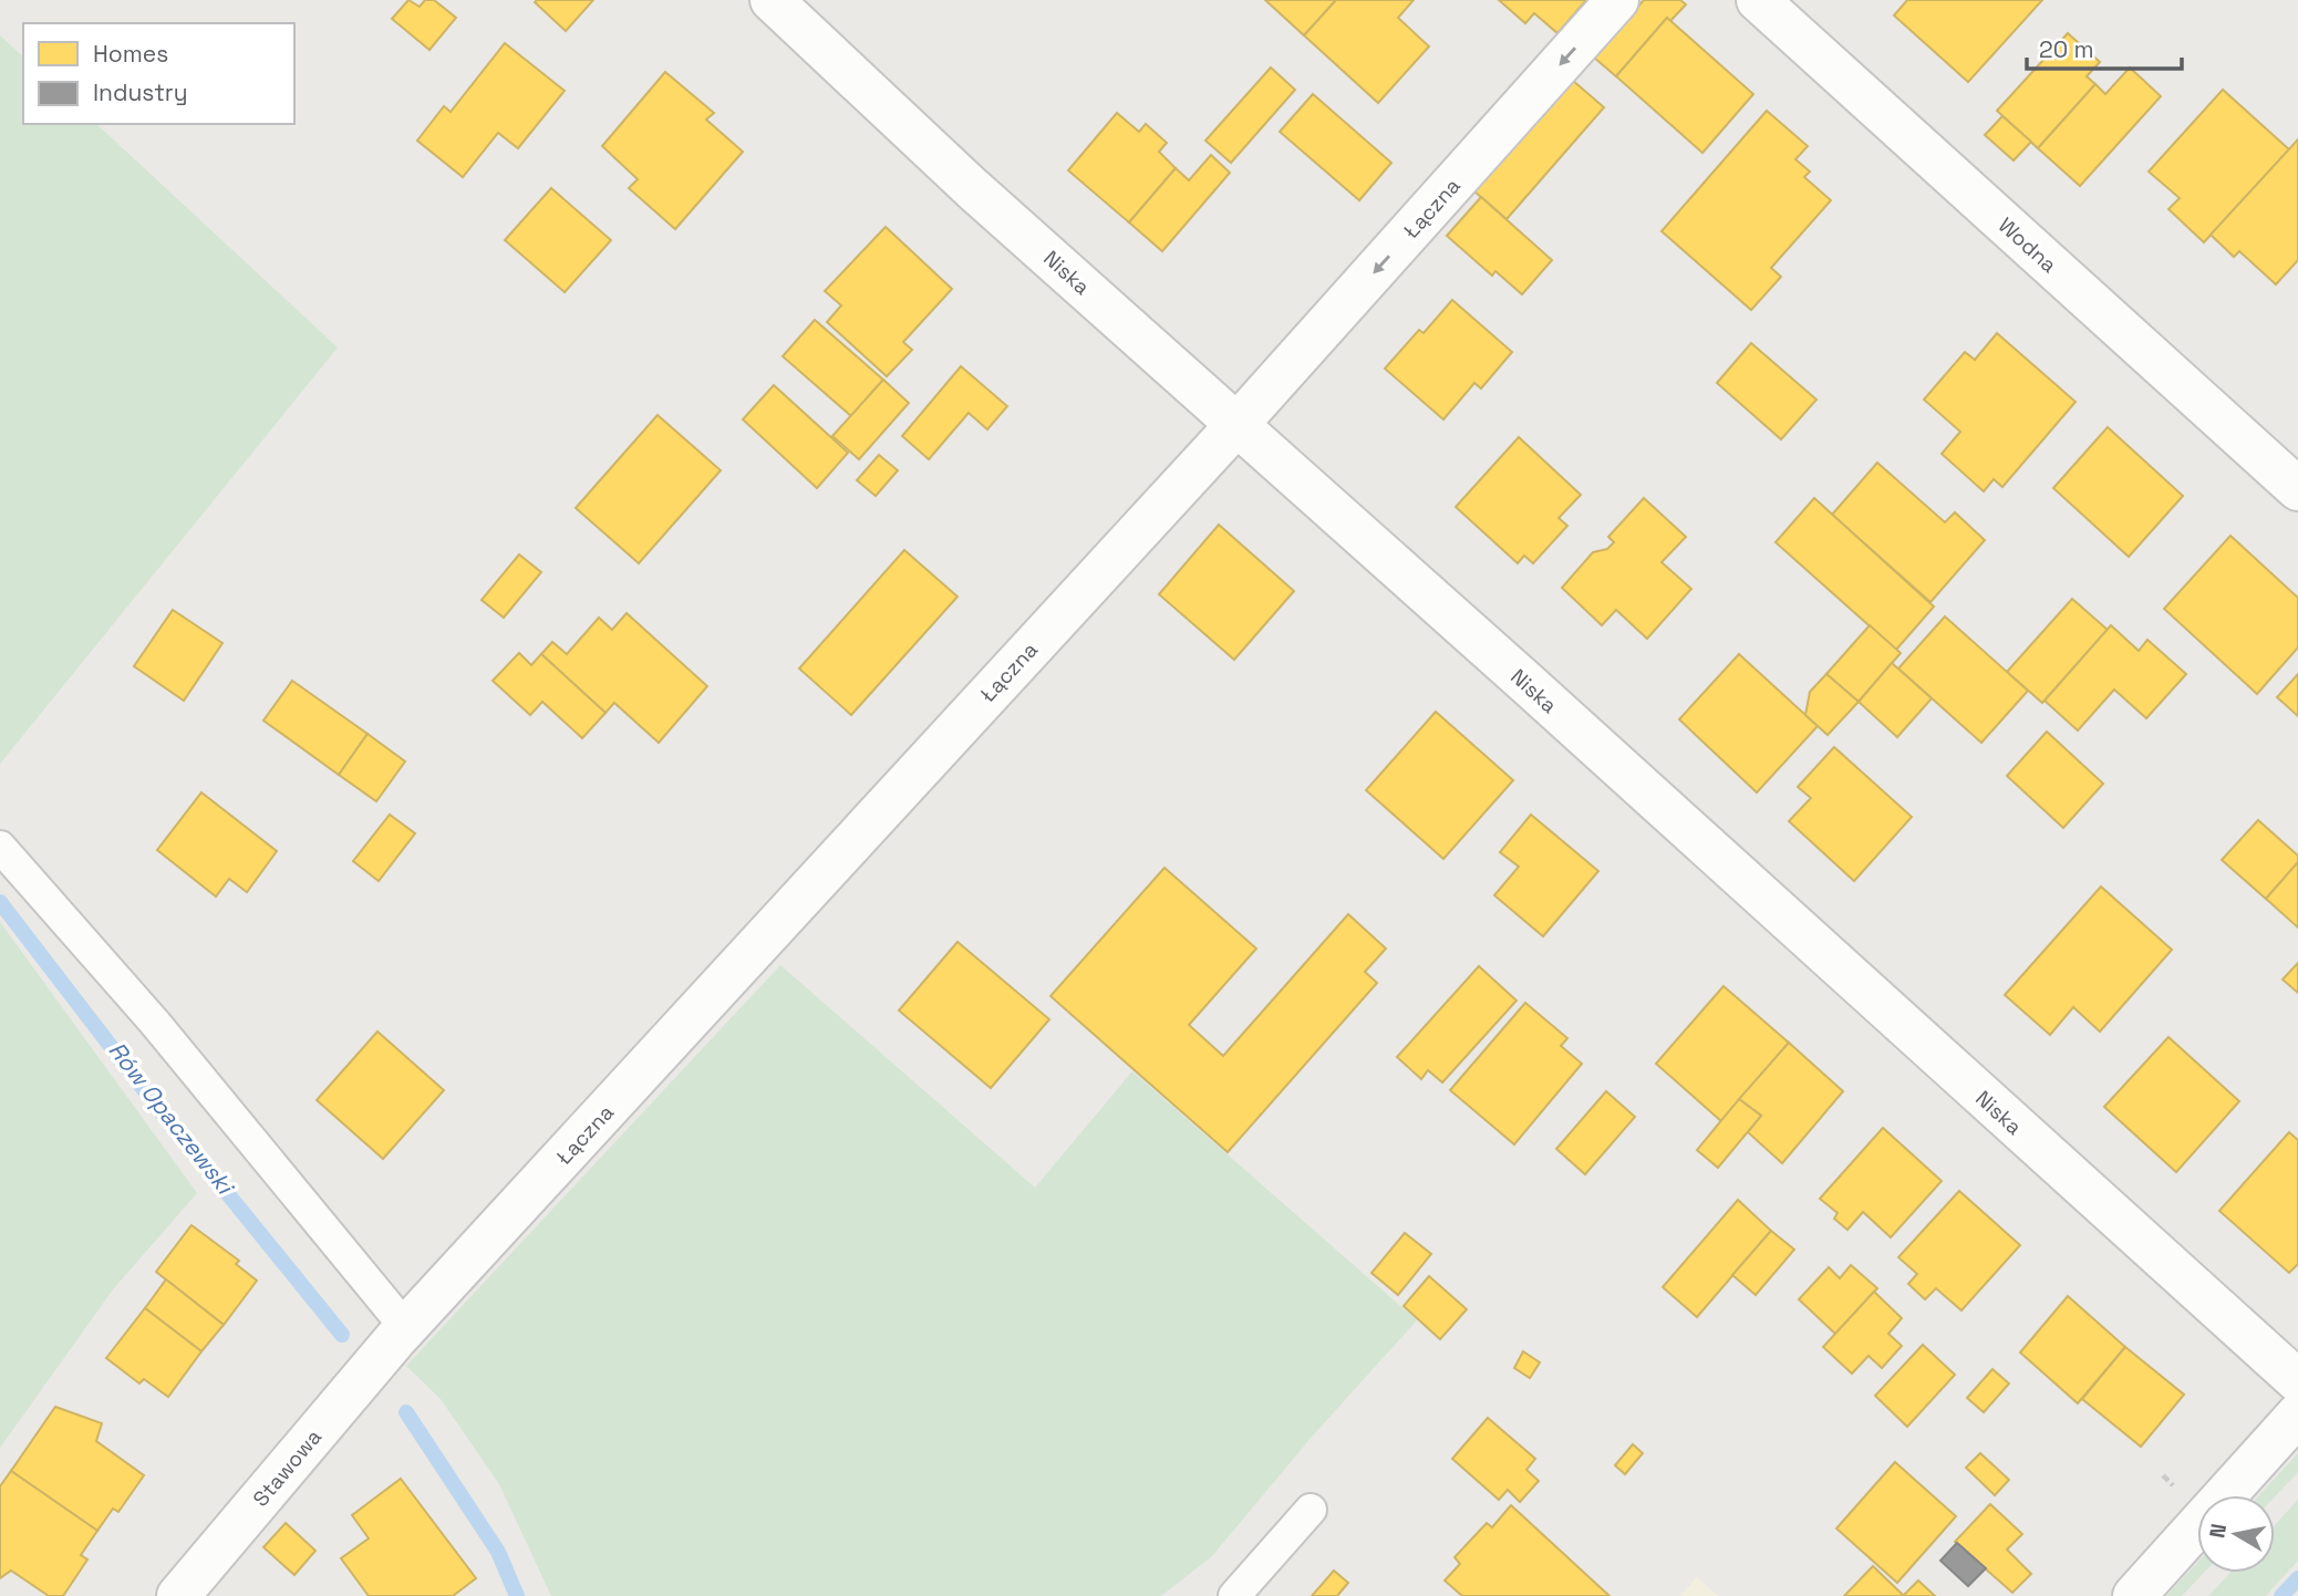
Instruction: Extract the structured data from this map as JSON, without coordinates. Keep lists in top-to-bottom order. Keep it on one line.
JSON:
{"streets":{"street":["Łączna","Wodna","Niska","Stawowa"]},"crossings":[["Łączna","Niska"],["Łączna","Stawowa"]],"water":["Rów Opaczewski"],"legend":["Homes","Industry"],"scale_bar":"20 m","north":"left"}
